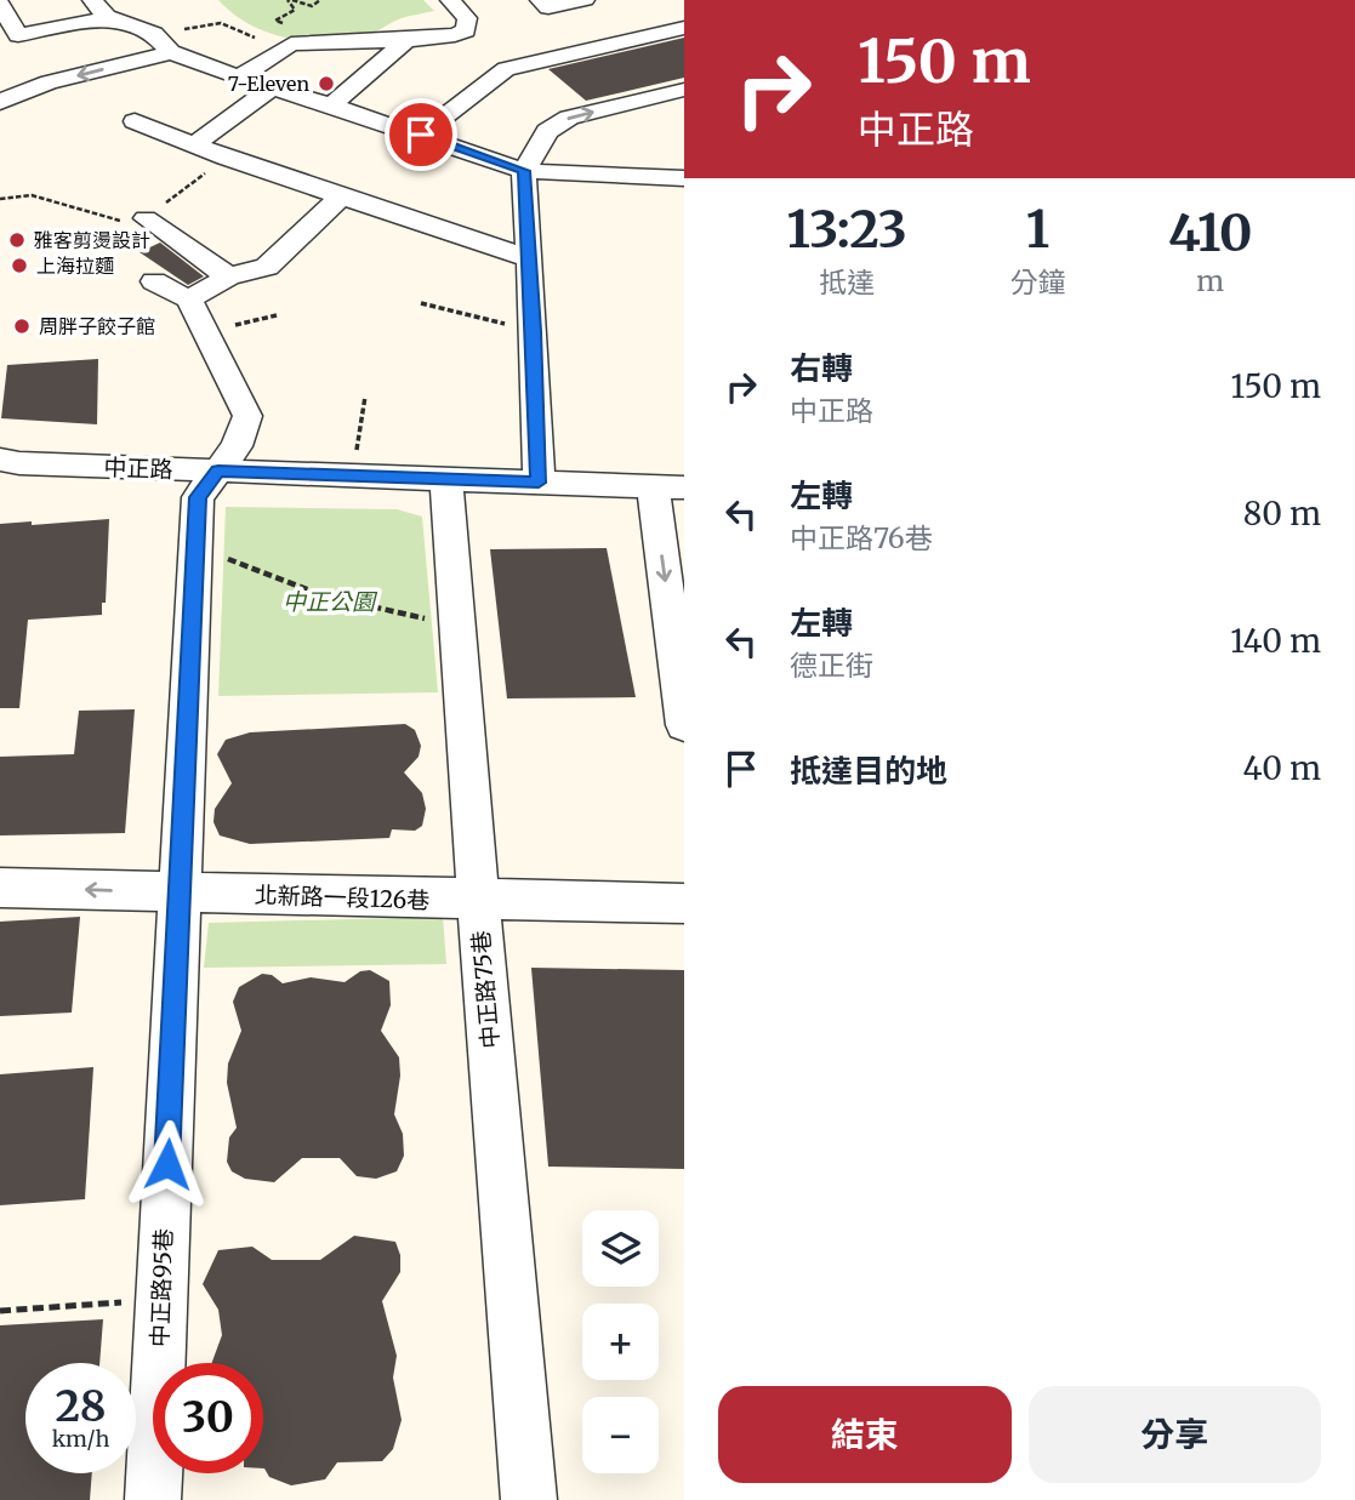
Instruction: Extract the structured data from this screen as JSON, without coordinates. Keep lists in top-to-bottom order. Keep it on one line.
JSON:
{"streets":{"street":["中正路","北新路一段126巷","中正路75巷","中正路95巷"]},"crossings":[["中正路","中正路75巷"],["中正路","中正路95巷"],["北新路一段126巷","中正路75巷"],["北新路一段126巷","中正路95巷"]],"parks":["中正公園"],"places":["7-Eleven","雅客剪燙設計","上海拉麵","周胖子餃子館"],"page":{"turn":["150 m","中正路"],"eta":["13:23","抵達","1","分鐘","410","m"],"list":[{"name":"右轉","note":"中正路","value":"150 m"},{"name":"左轉","note":"中正路76巷","value":"80 m"},{"name":"左轉","note":"德正街","value":"140 m"},{"name":"抵達目的地","value":"40 m"}],"map_buttons":["+","−"],"speed":"28 km/h","limit":"30","buttons":["結束","分享"]}}
